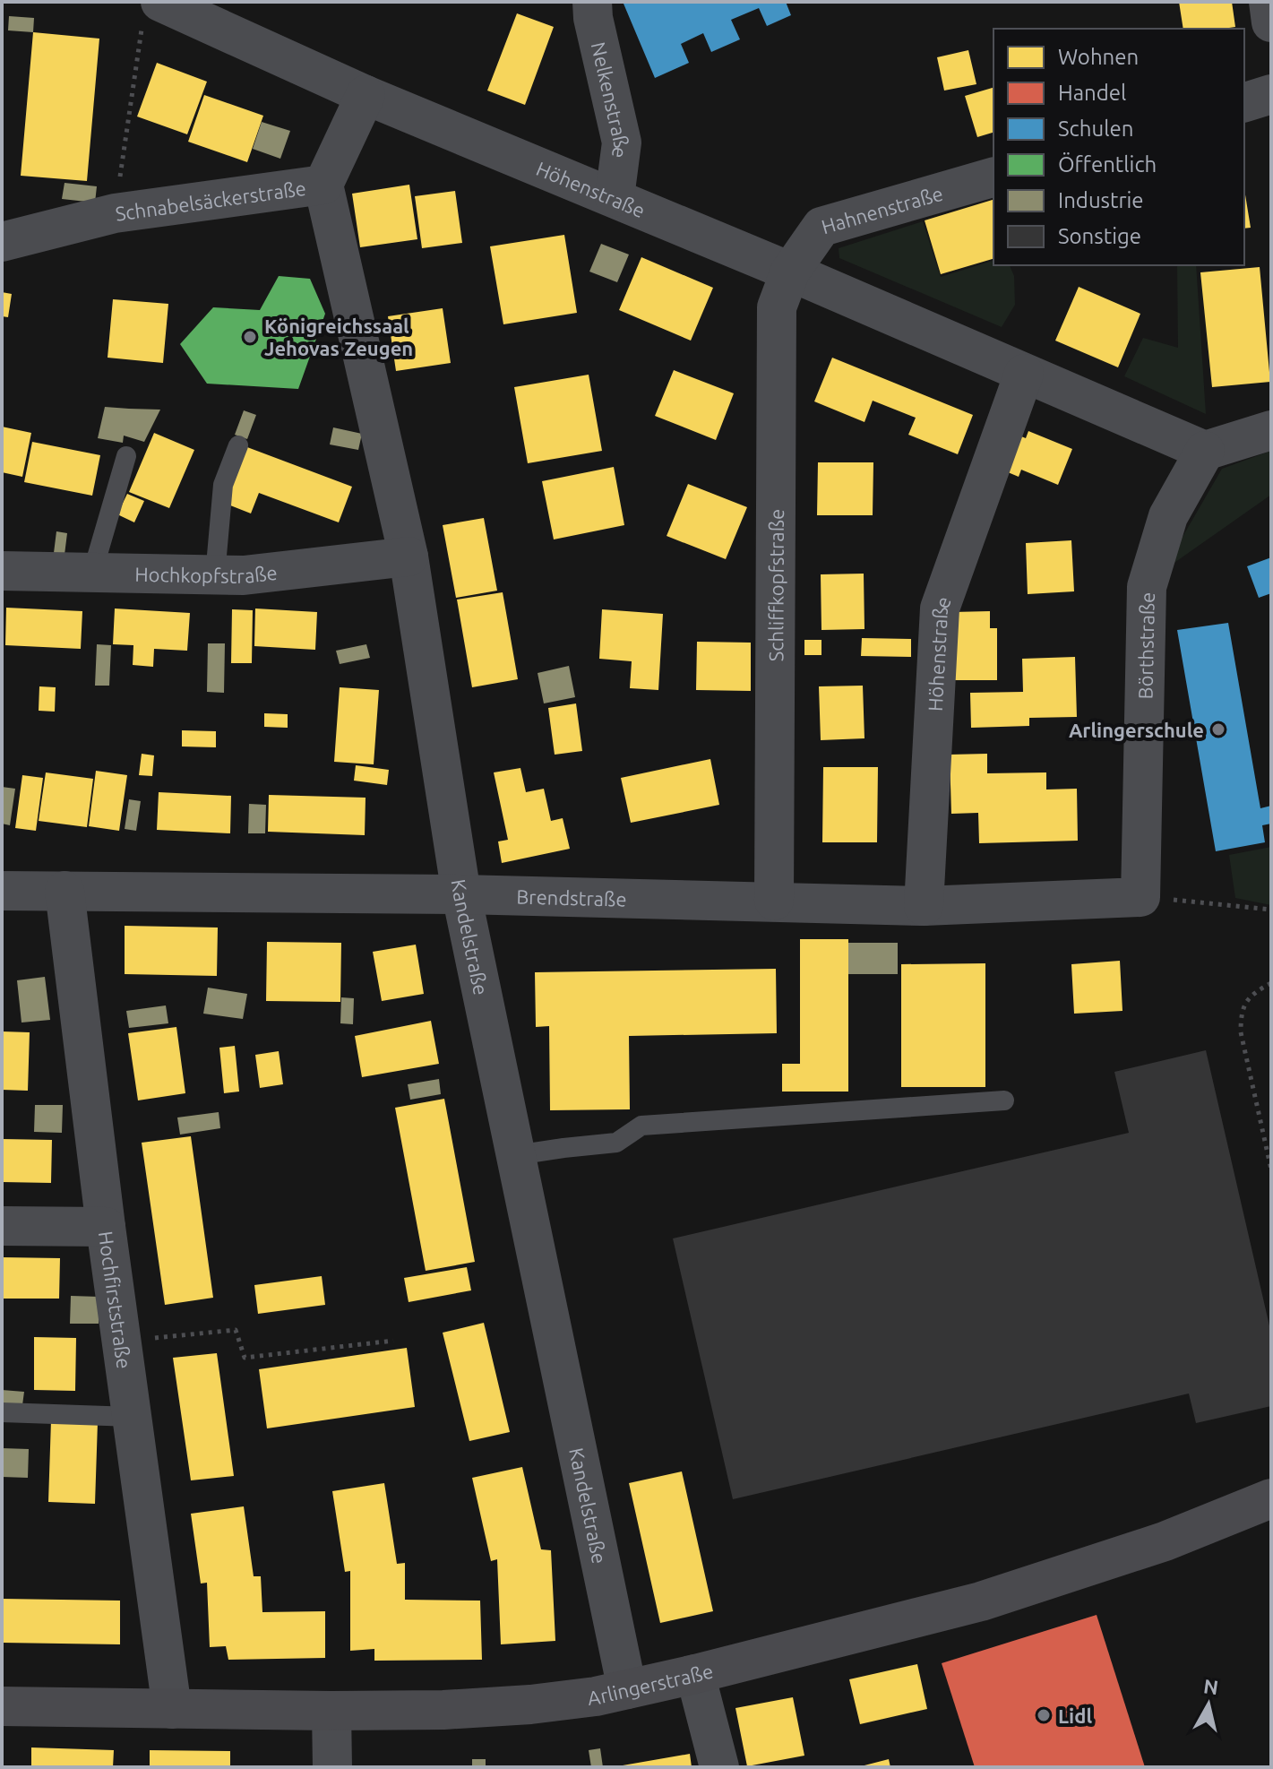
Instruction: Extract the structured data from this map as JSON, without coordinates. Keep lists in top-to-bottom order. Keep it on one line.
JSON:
{"streets":{"main road":["Arlingerstraße"],"street":["Nelkenstraße","Höhenstraße","Schnabelsäckerstraße","Hahnenstraße","Hochkopfstraße","Schliffkopfstraße","Börthstraße","Brendstraße","Kandelstraße","Hochfirststraße"]},"crossings":[["Nelkenstraße","Höhenstraße"],["Höhenstraße","Schnabelsäckerstraße"],["Höhenstraße","Hahnenstraße"],["Höhenstraße","Schliffkopfstraße"],["Höhenstraße","Börthstraße"],["Höhenstraße","Brendstraße"],["Schnabelsäckerstraße","Kandelstraße"],["Hahnenstraße","Schliffkopfstraße"],["Hochkopfstraße","Kandelstraße"],["Schliffkopfstraße","Brendstraße"],["Börthstraße","Brendstraße"],["Brendstraße","Kandelstraße"],["Brendstraße","Hochfirststraße"],["Kandelstraße","Arlingerstraße"],["Hochfirststraße","Arlingerstraße"]],"places":["Königreichssaal Jehovas Zeugen","Arlingerschule","Lidl"],"legend":["Wohnen","Handel","Schulen","Öffentlich","Industrie","Sonstige"],"north":"top"}
